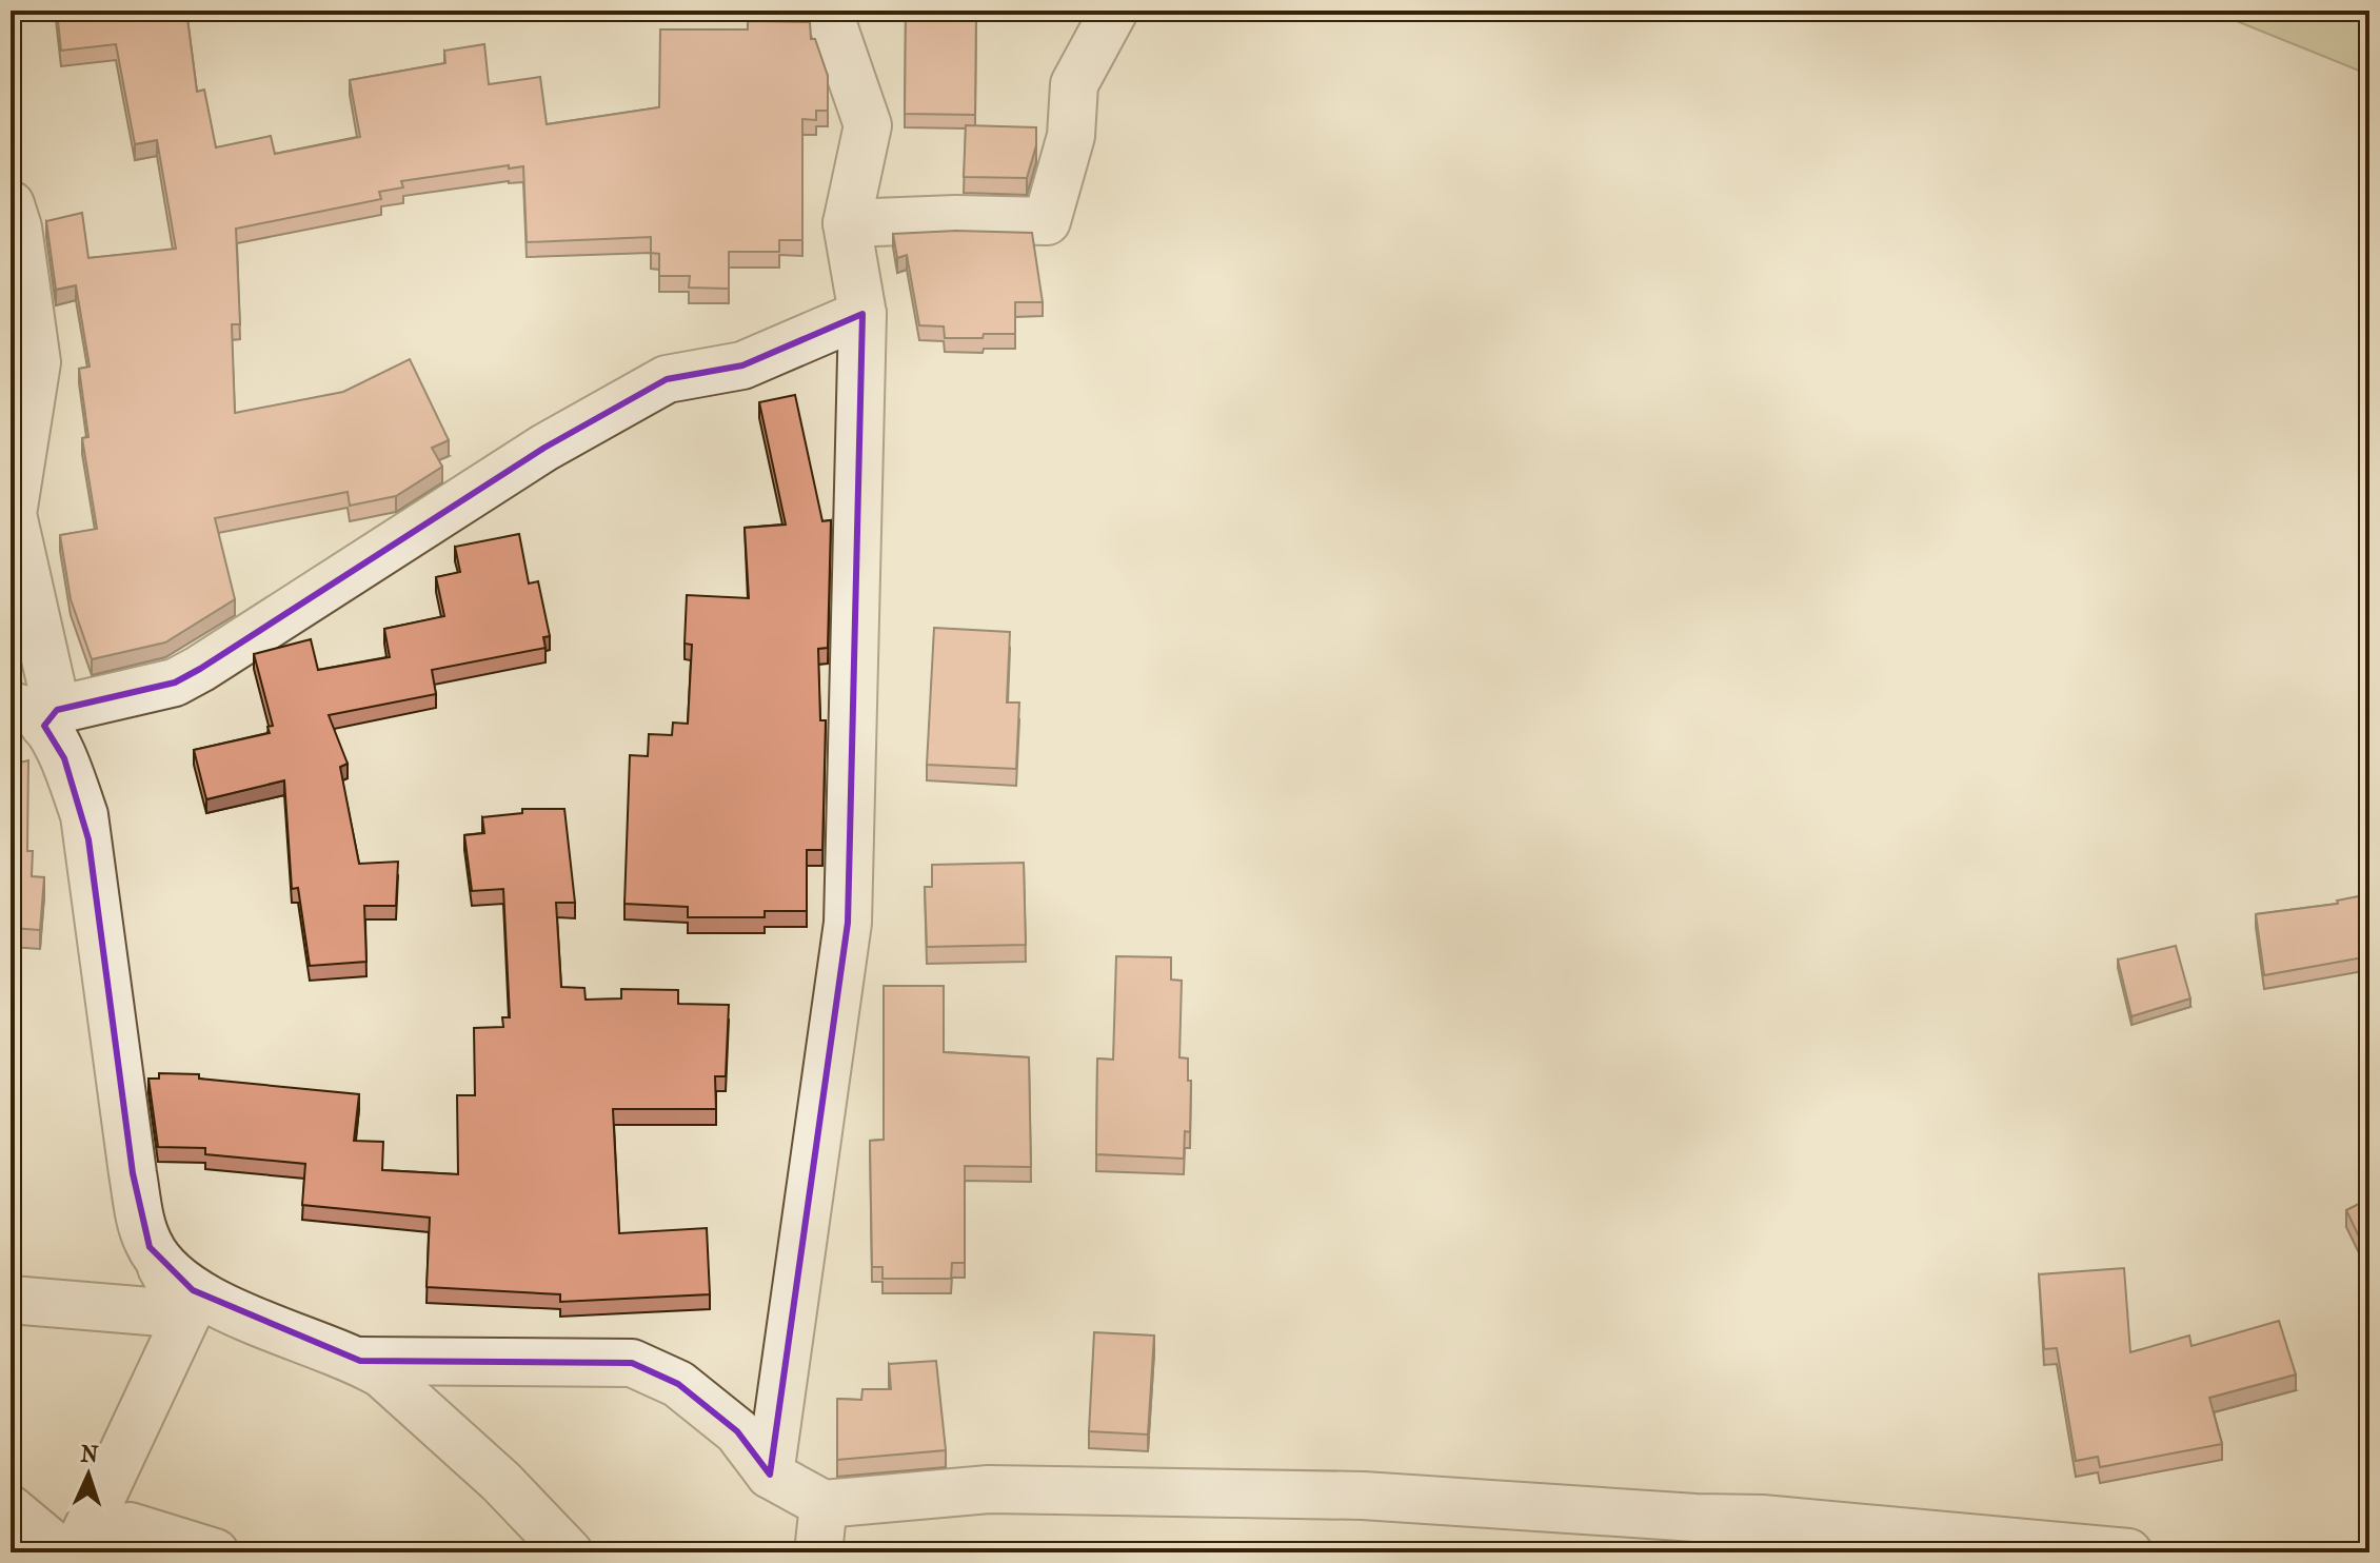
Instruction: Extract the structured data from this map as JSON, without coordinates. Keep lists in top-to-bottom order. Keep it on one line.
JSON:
{"north":"top"}
